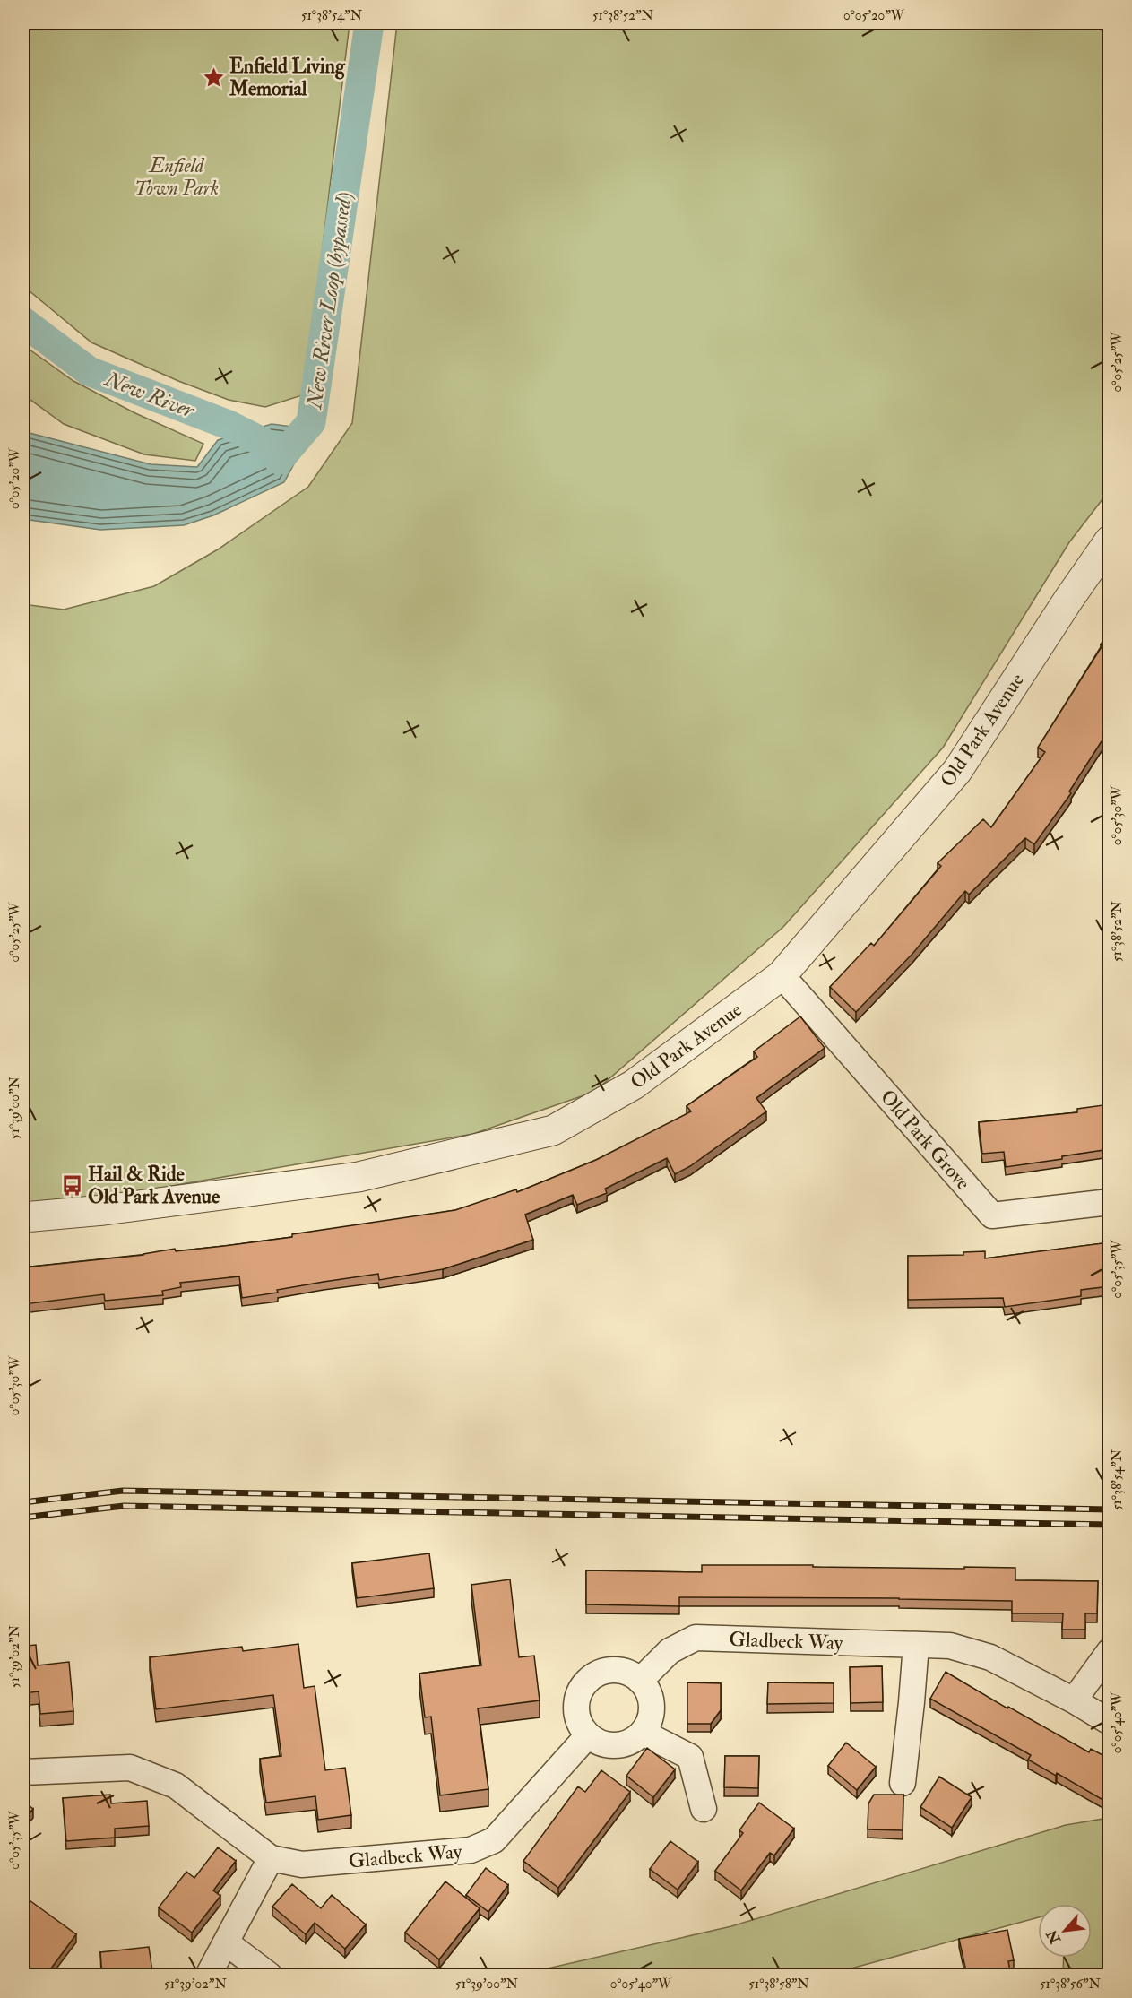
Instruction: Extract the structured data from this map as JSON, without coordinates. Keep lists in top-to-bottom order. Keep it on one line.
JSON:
{"streets":{"street":["Old Park Avenue","Old Park Grove","Gladbeck Way"]},"crossings":[["Old Park Avenue","Old Park Grove"]],"water":["New River Loop (bypassed)","New River"],"parks":["Enfield Town Park"],"places":{"place":["Enfield Living Memorial"],"bus stop":["Hail & Ride Old Park Avenue"]},"north":"bottom left","coordinates":["51°38'54\"N","51°38'52\"N","0°05'20\"W","0°05'25\"W","0°05'30\"W","51°39'00\"N","0°05'35\"W","51°39'02\"N","0°05'40\"W","51°38'58\"N","51°38'56\"N"]}
